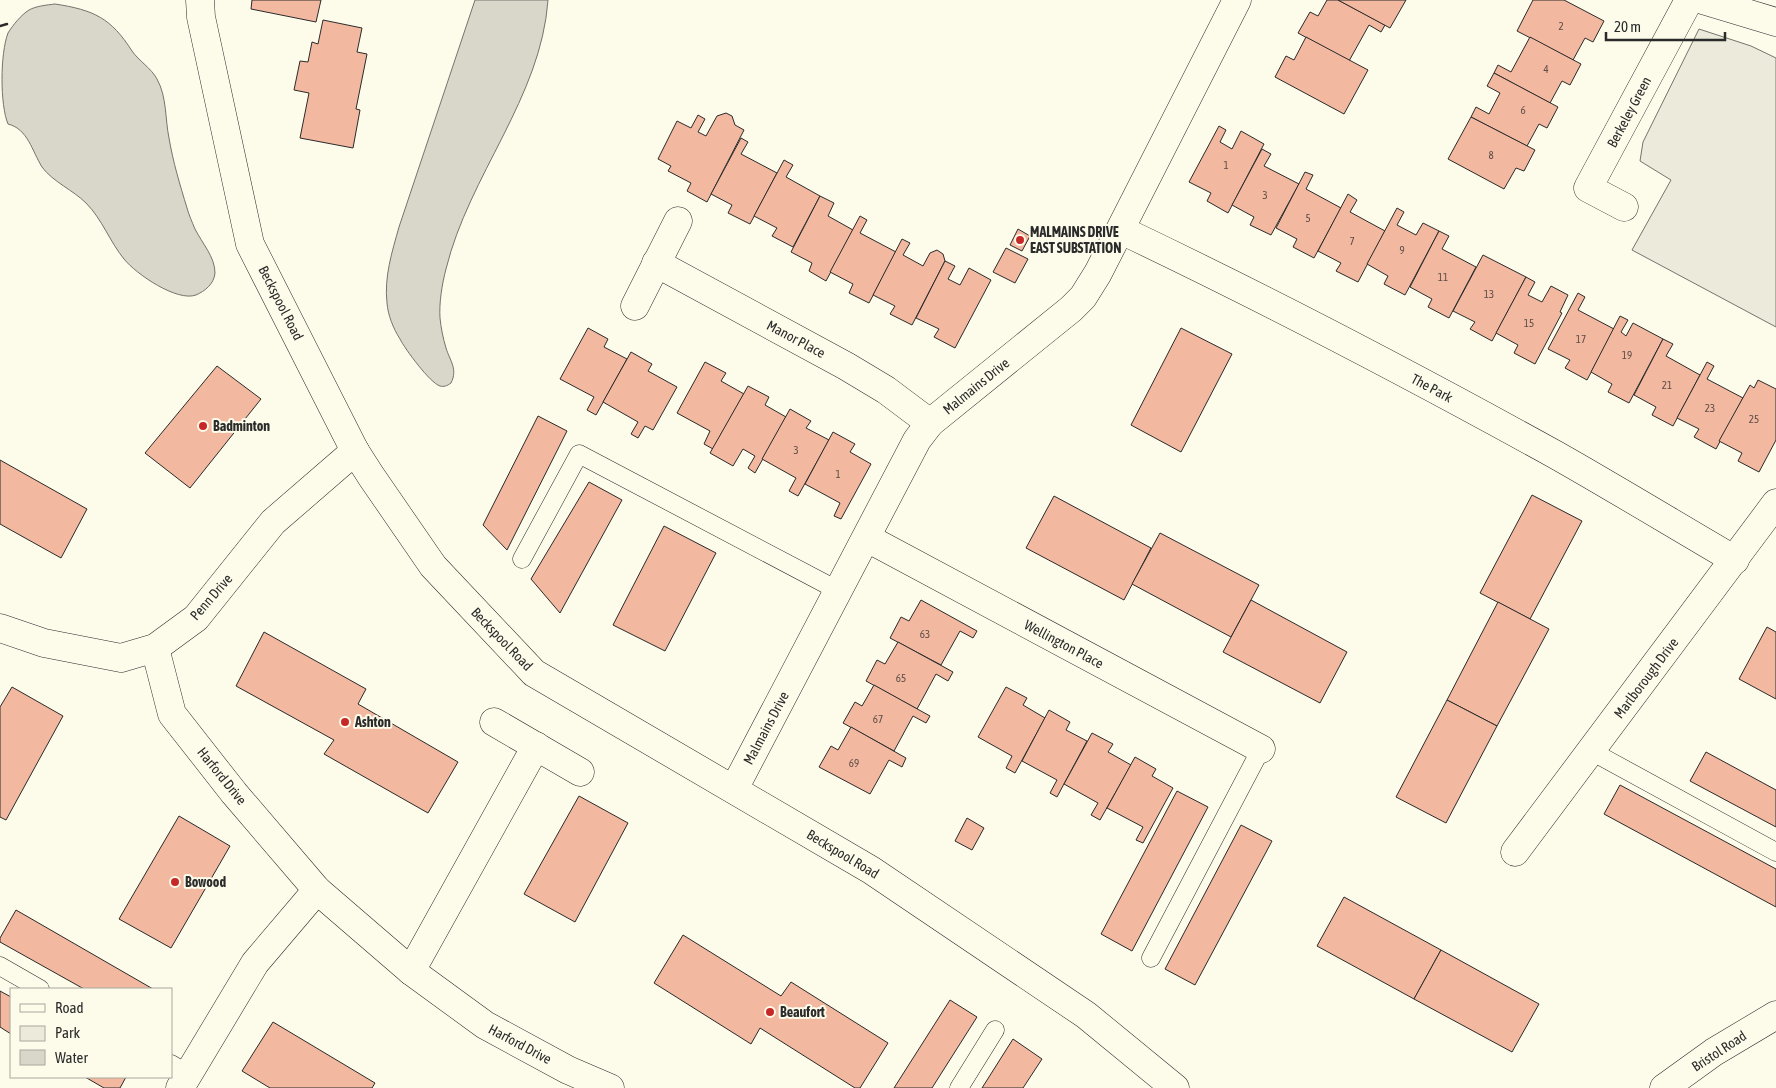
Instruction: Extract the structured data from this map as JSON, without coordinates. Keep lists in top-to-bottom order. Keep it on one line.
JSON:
{"streets":{"street":["Berkeley Green","Beckspool Road","Manor Place","Malmains Drive","The Park","Penn Drive","Wellington Place","Marlborough Drive","Harford Drive","Bristol Road"]},"crossings":[["Beckspool Road","Malmains Drive"],["Beckspool Road","Penn Drive"],["Manor Place","Malmains Drive"],["Malmains Drive","The Park"],["Malmains Drive","Wellington Place"],["The Park","Marlborough Drive"],["Penn Drive","Harford Drive"]],"places":["MALMAINS DRIVE EAST SUBSTATION","Badminton","Ashton","Bowood","Beaufort"],"house_numbers":["2","4","6","8","1","3","5","7","9","11","13","15","17","19","21","23","25","3","1","63","65","67","69"],"legend":["Road","Park","Water"],"scale_bar":"20 m"}
